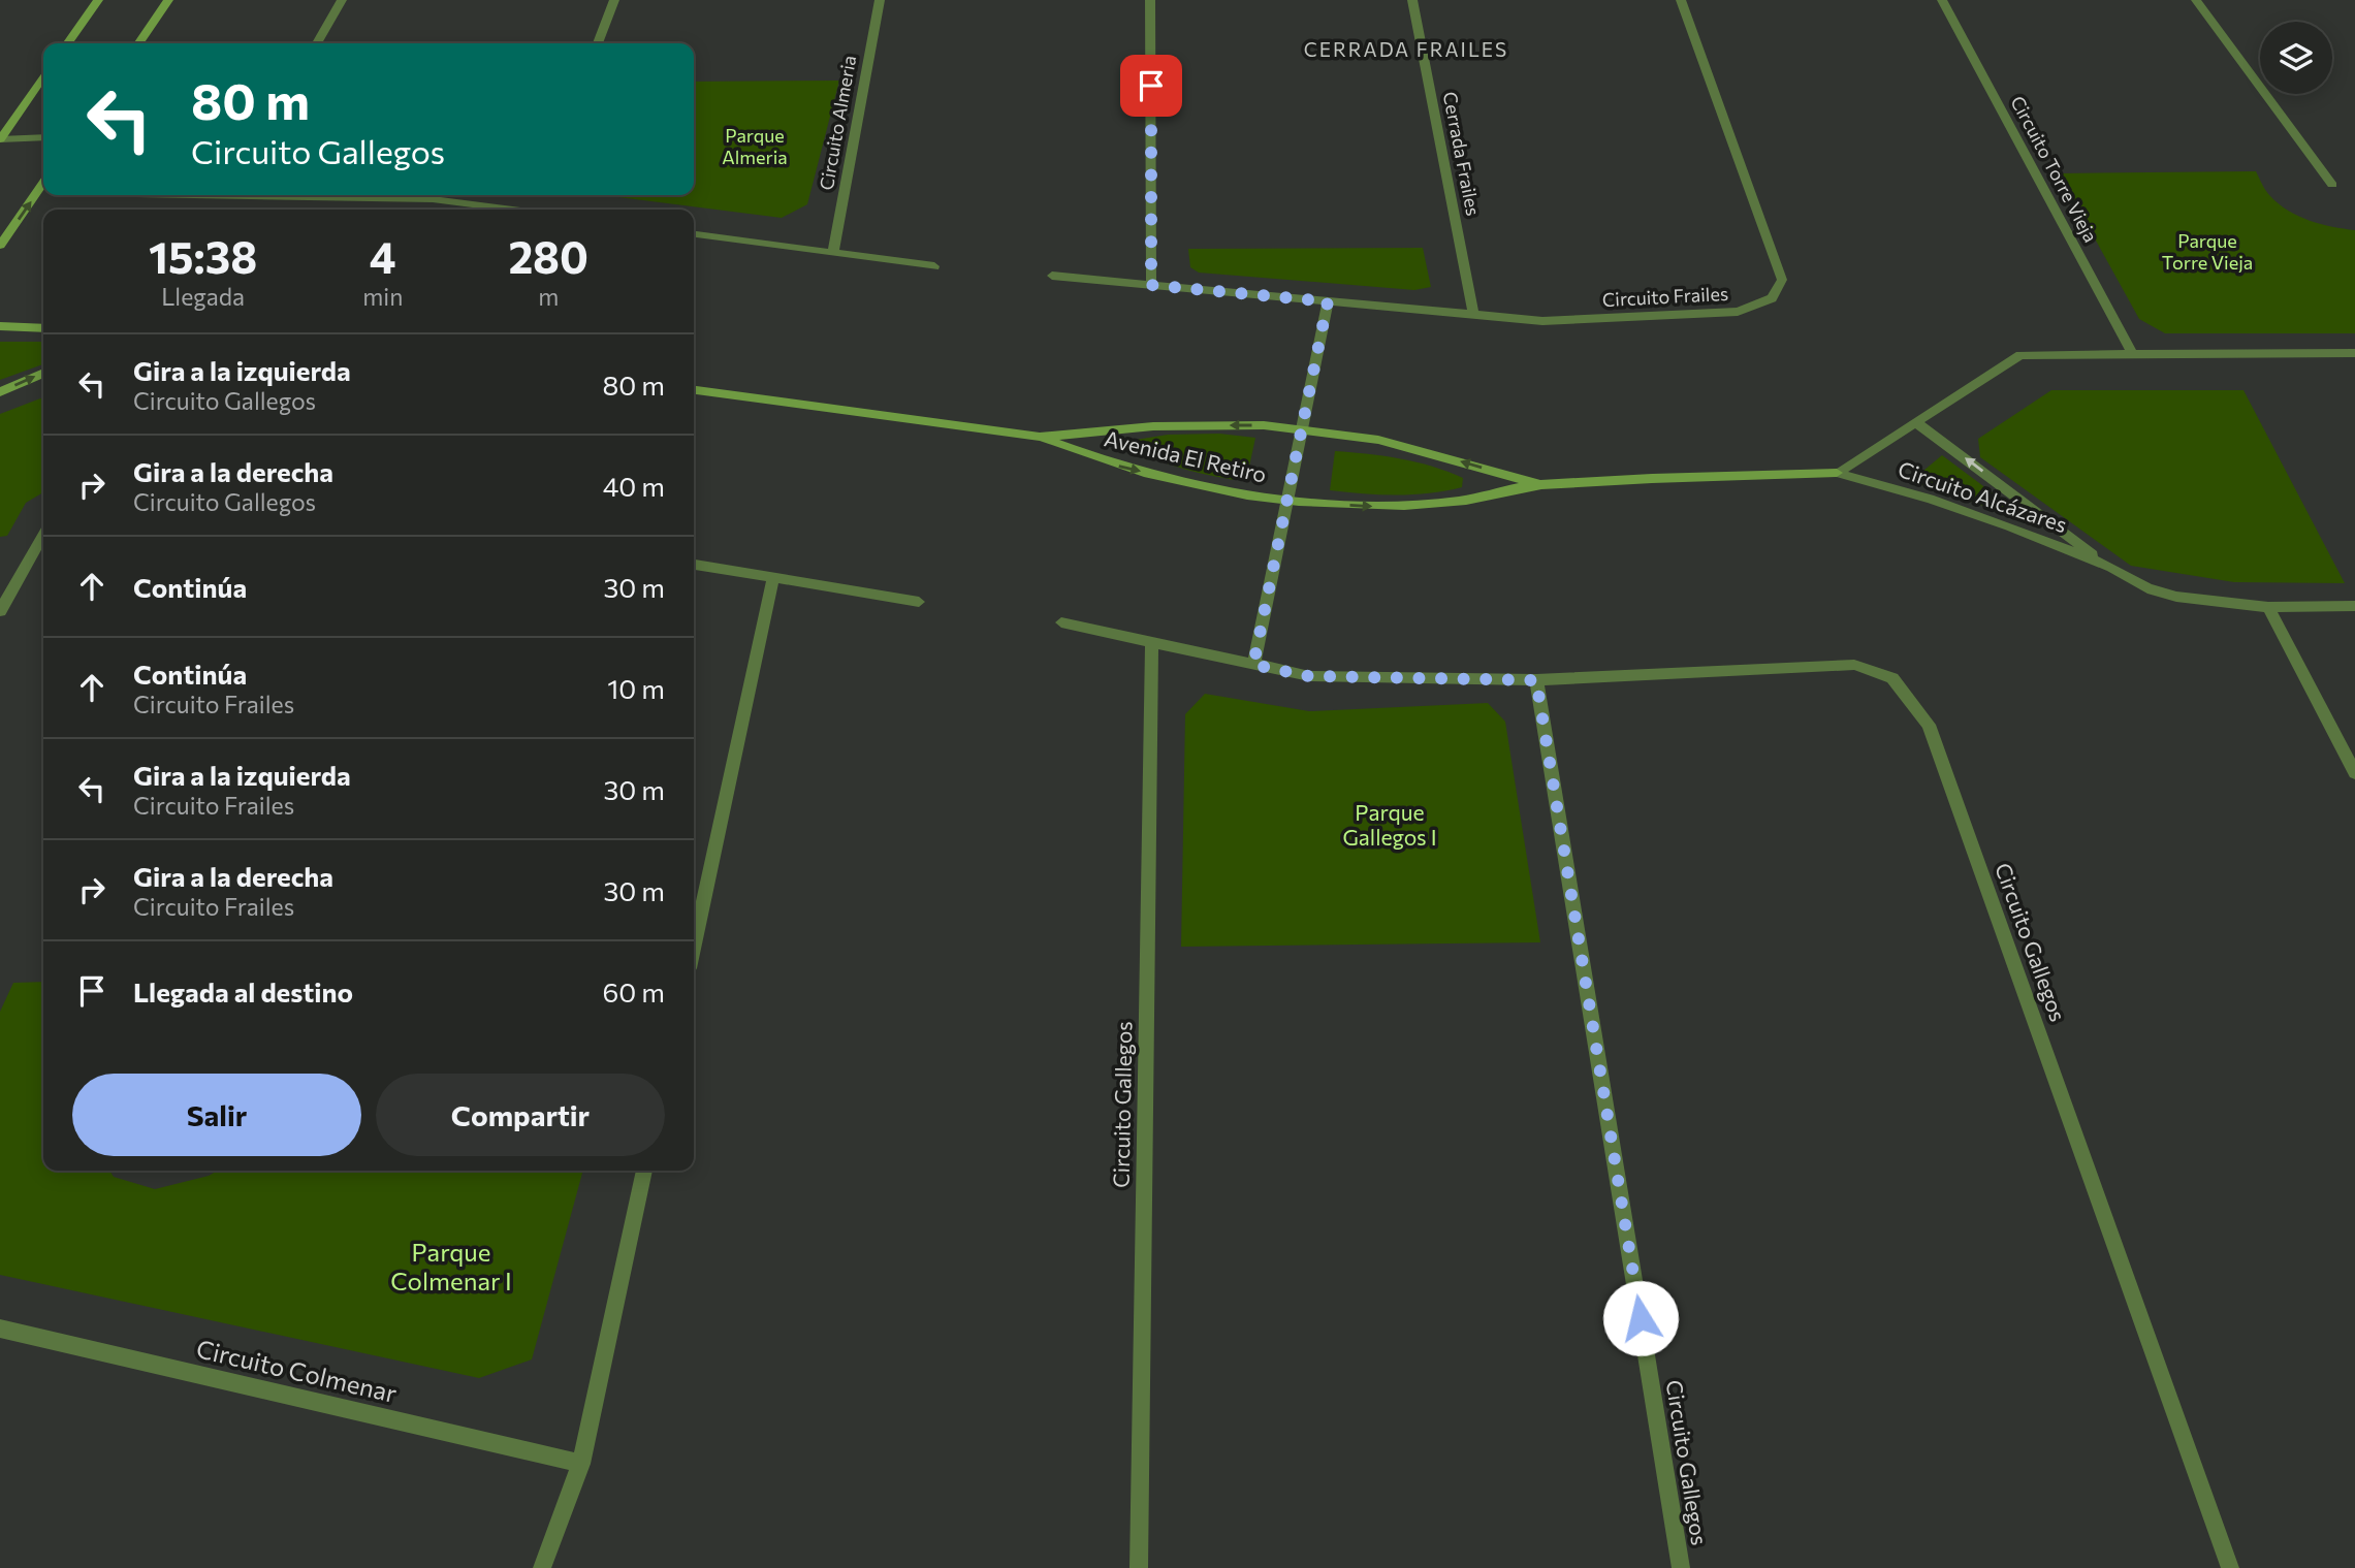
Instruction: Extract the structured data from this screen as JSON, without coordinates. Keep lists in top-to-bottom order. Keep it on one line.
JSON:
{"streets":{"street":["Circuito Almeria","Cerrada Frailes","Circuito Torre Vieja","Circuito Frailes","Avenida El Retiro","Circuito Alcázares","Circuito Gallegos","Circuito Colmenar"]},"crossings":[["Cerrada Frailes","Circuito Frailes"],["Avenida El Retiro","Circuito Alcázares"]],"districts":["CERRADA FRAILES"],"parks":["Parque Almeria","Parque Torre Vieja","Parque Gallegos I","Parque Colmenar I"],"page":{"turn":["80 m","Circuito Gallegos"],"eta":["15:38","Llegada","4","min","280","m"],"list":[{"name":"Gira a la izquierda","note":"Circuito Gallegos","value":"80 m"},{"name":"Gira a la derecha","note":"Circuito Gallegos","value":"40 m"},{"name":"Continúa","value":"30 m"},{"name":"Continúa","note":"Circuito Frailes","value":"10 m"},{"name":"Gira a la izquierda","note":"Circuito Frailes","value":"30 m"},{"name":"Gira a la derecha","note":"Circuito Frailes","value":"30 m"},{"name":"Llegada al destino","value":"60 m"}],"buttons":["Salir","Compartir"]}}
